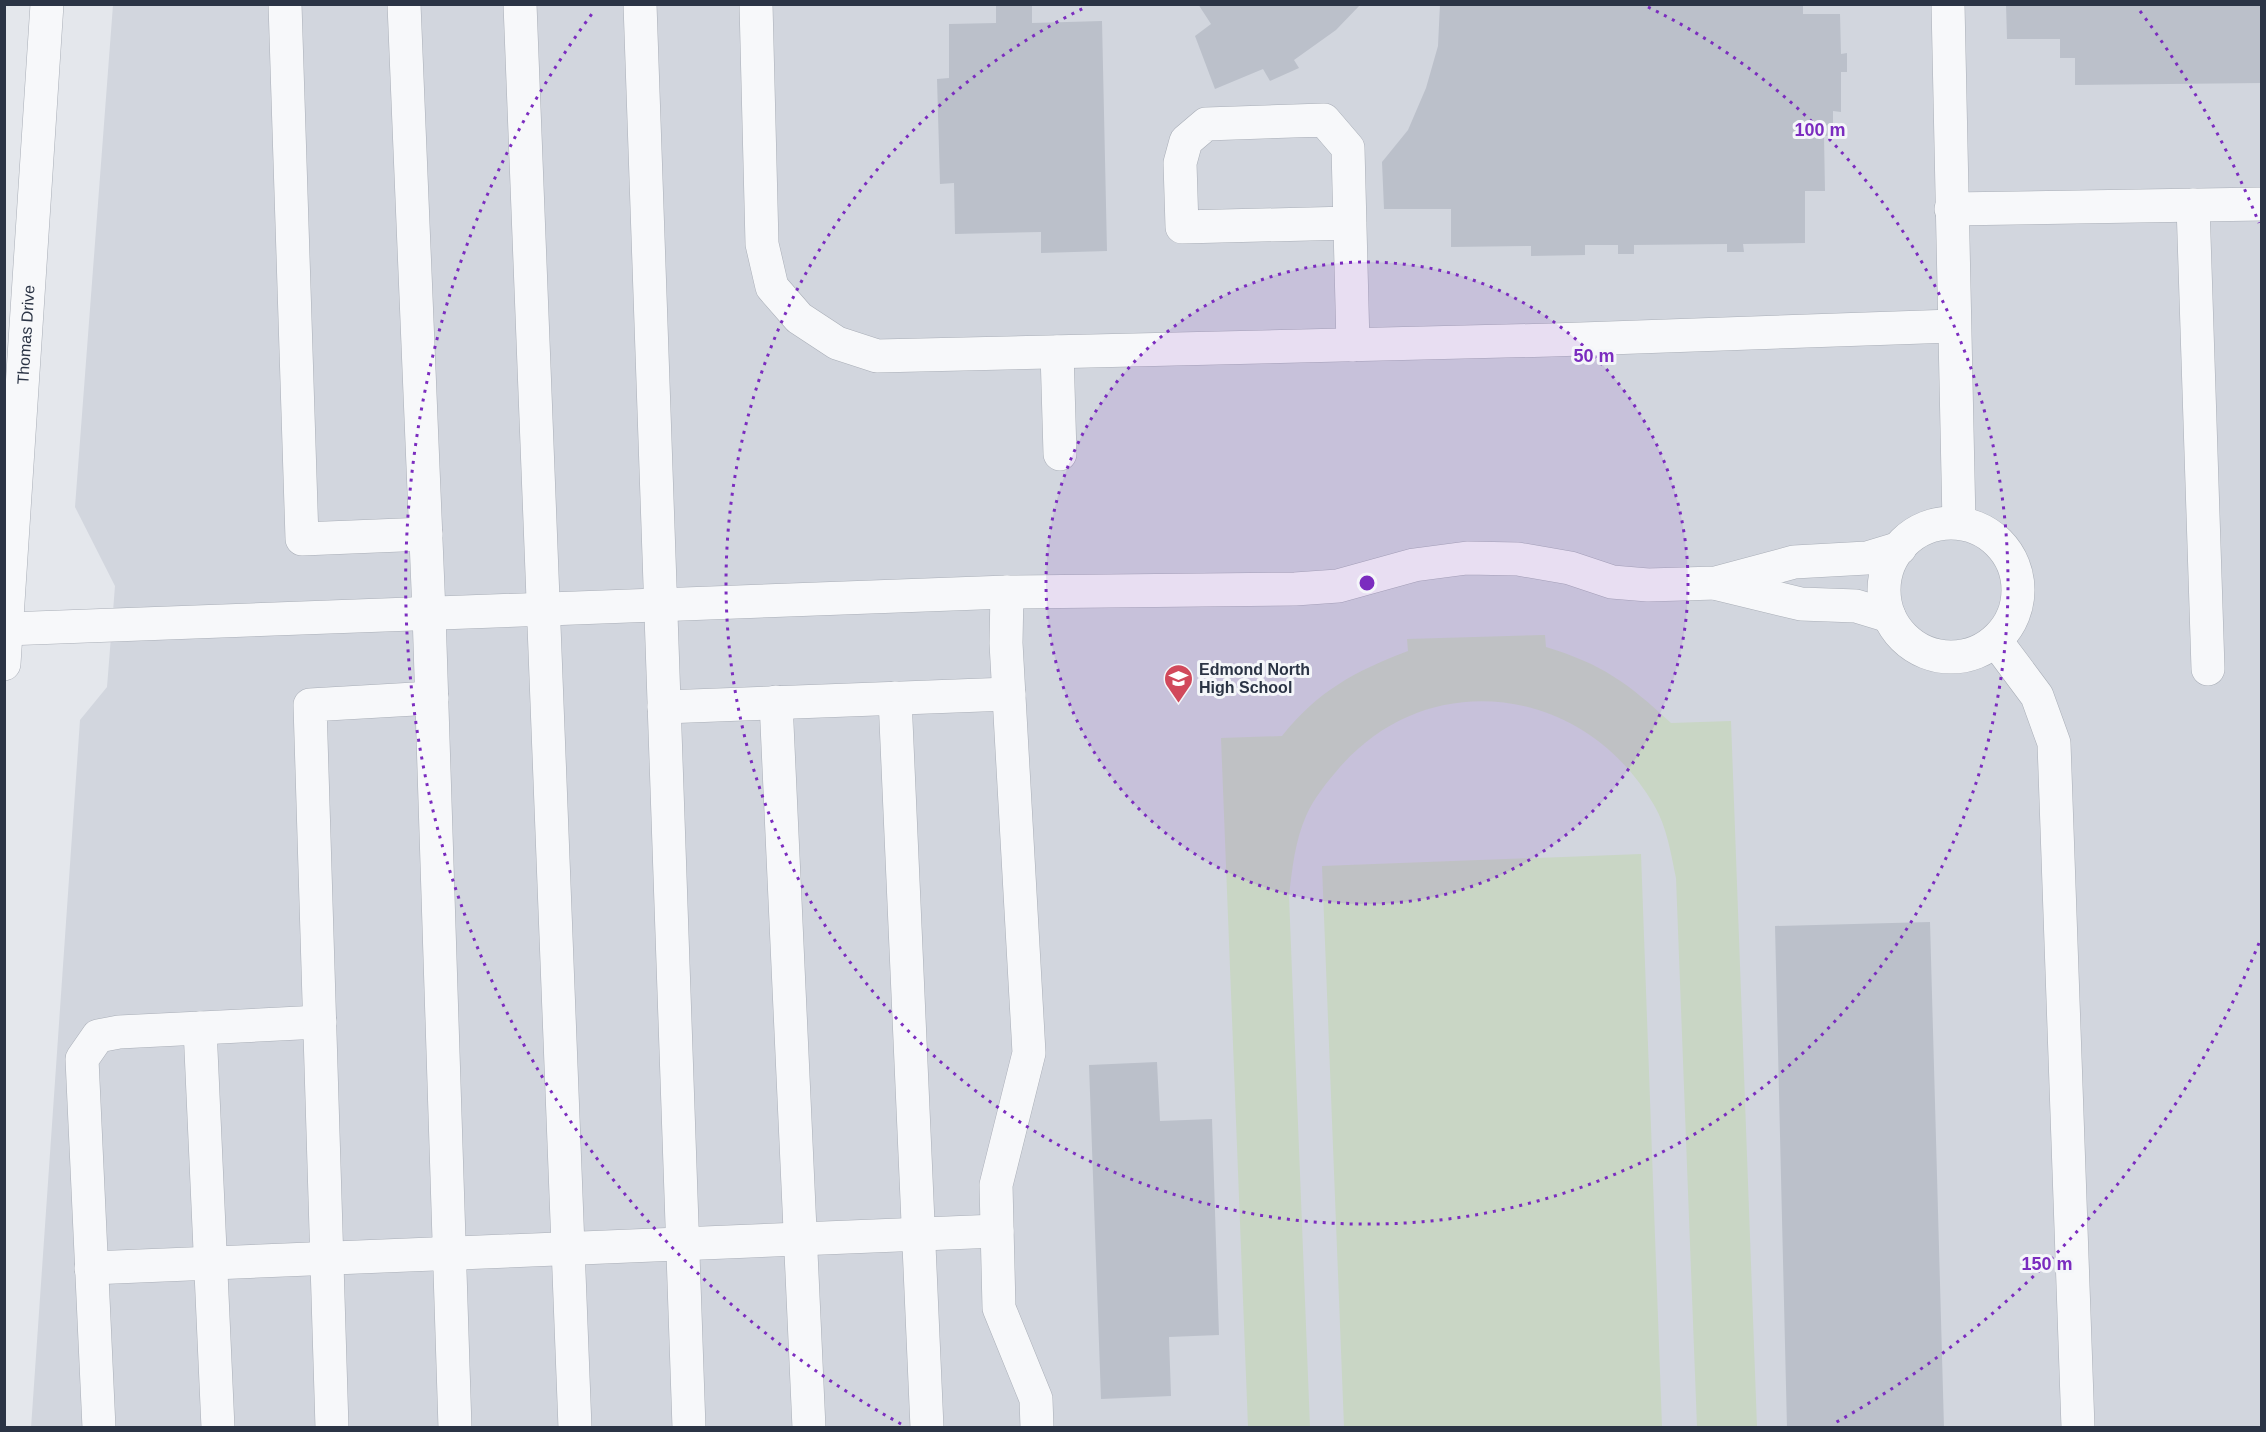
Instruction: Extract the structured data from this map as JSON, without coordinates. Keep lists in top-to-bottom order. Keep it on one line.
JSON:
{"streets":{"street":["Thomas Drive"]},"places":{"school or university":["Edmond North High School"]},"rings":["100 m","50 m","150 m"]}
